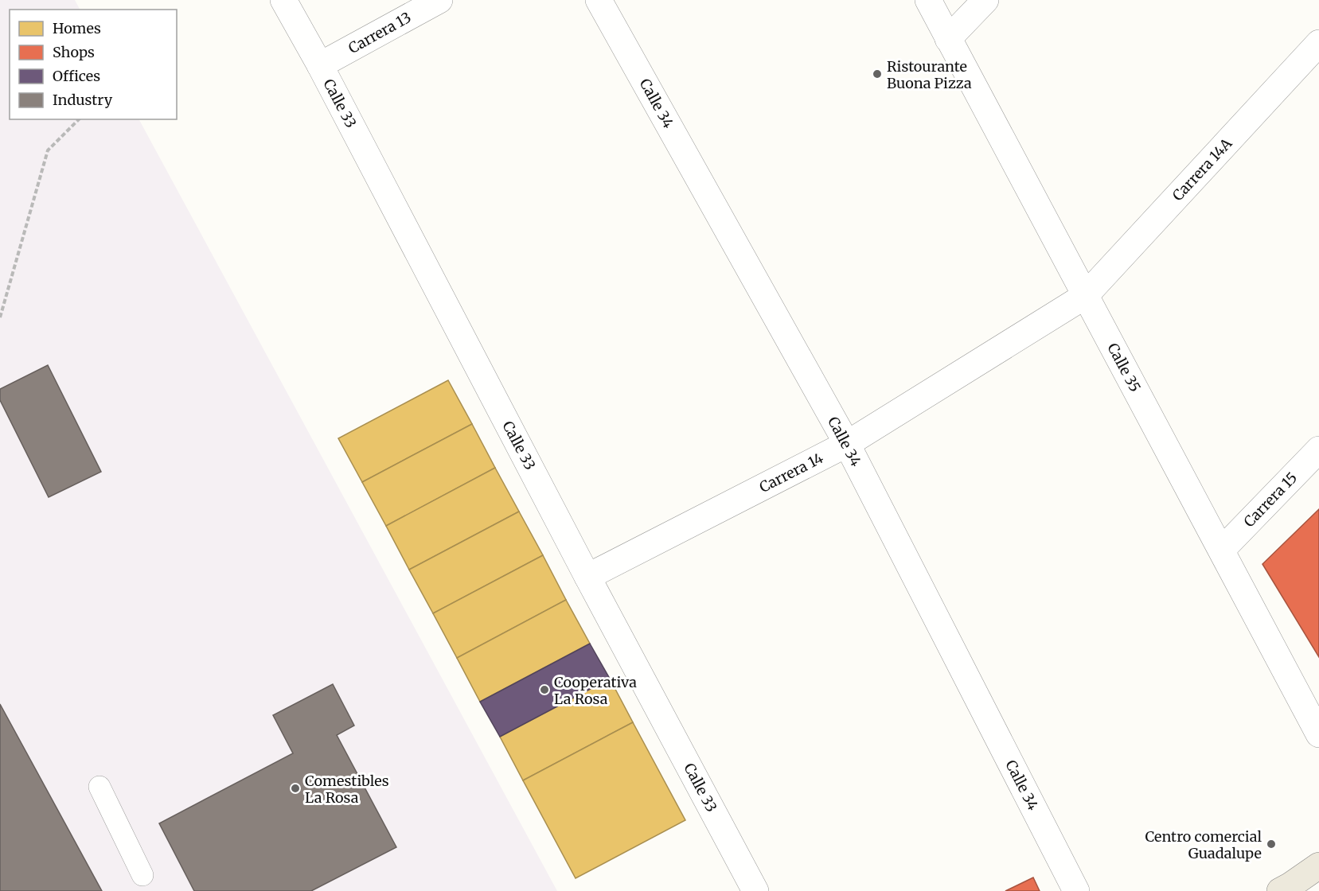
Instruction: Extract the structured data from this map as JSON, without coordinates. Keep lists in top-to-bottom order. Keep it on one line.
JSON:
{"streets":{"street":["Carrera 13","Calle 33","Calle 34","Carrera 14A","Calle 35","Carrera 14","Carrera 15"]},"crossings":[["Carrera 13","Calle 33"],["Calle 33","Carrera 14"],["Calle 34","Carrera 14"],["Carrera 14A","Calle 35"],["Carrera 14A","Carrera 14"],["Calle 35","Carrera 14"],["Calle 35","Carrera 15"]],"places":["Ristourante Buona Pizza","Cooperativa La Rosa","Comestibles La Rosa","Centro comercial Guadalupe"],"legend":["Homes","Shops","Offices","Industry"]}
